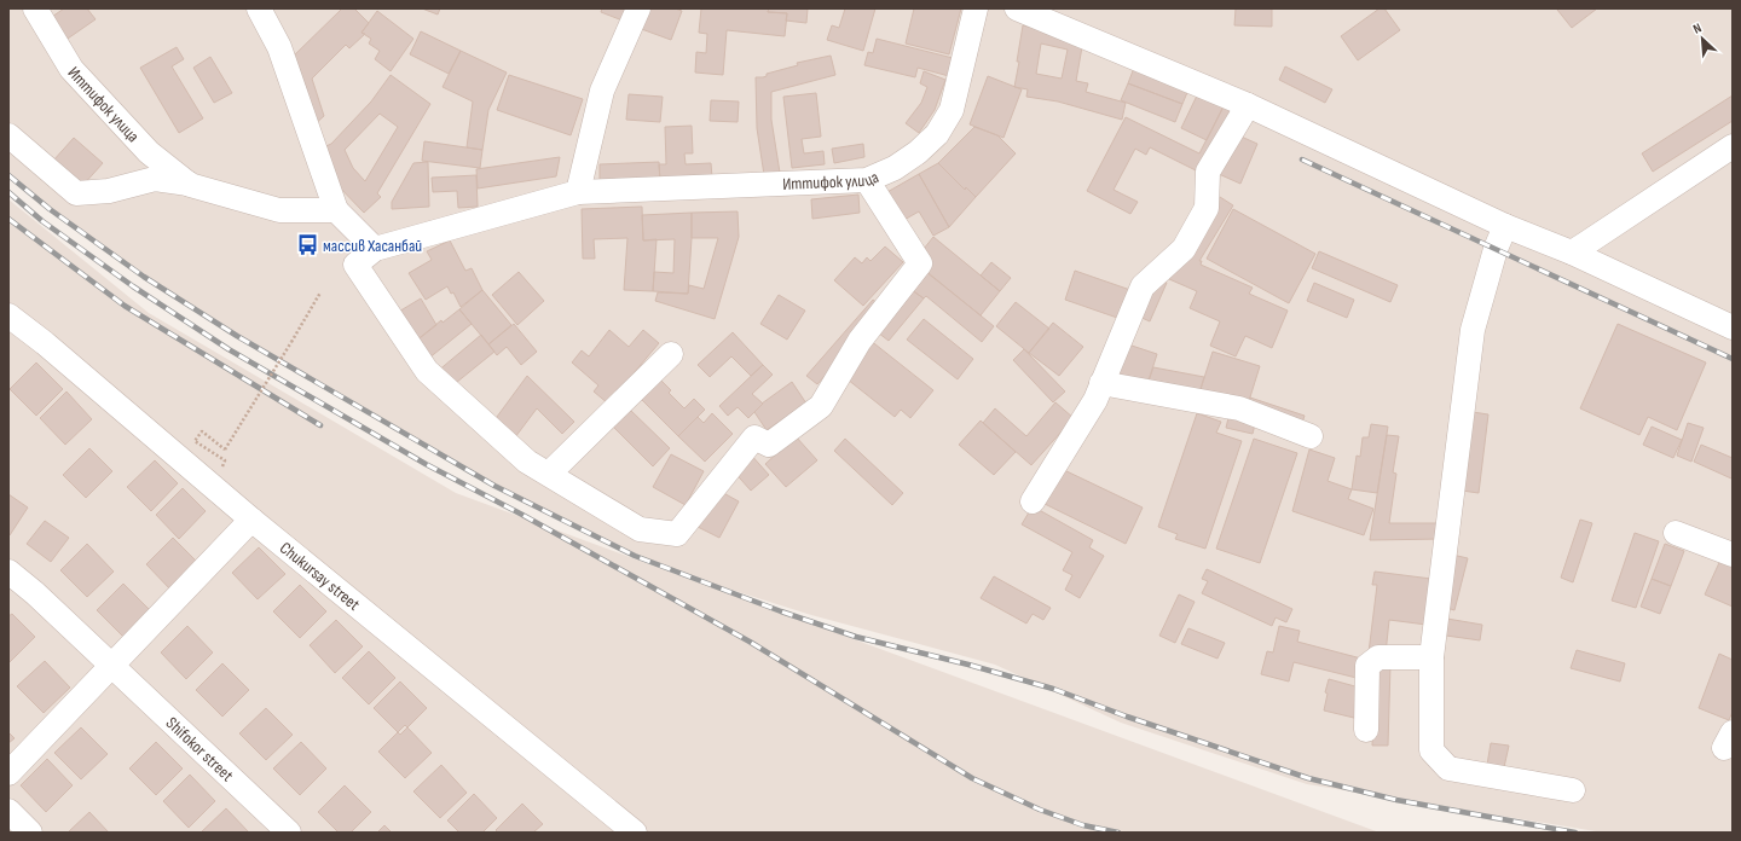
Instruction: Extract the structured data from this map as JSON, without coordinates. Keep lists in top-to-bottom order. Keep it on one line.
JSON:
{"streets":{"street":["Иттифок улица","Chukursay street","Shifokor street"]},"places":{"bus stop":["массив Хасанбай"]},"north":"top left"}
